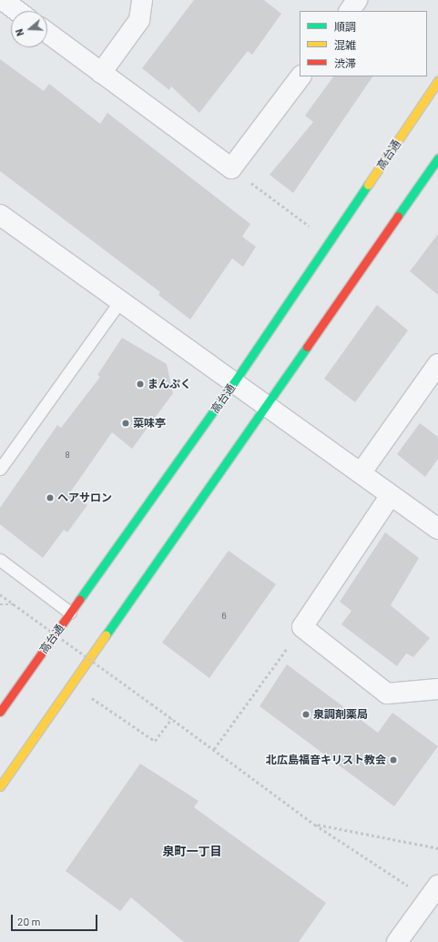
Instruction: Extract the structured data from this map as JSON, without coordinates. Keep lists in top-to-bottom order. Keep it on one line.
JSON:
{"streets":{"street":["高台通"]},"districts":["泉町一丁目"],"places":["まんぷく","菜味亭","ヘアサロン","泉調剤薬局","北広島福音キリスト教会"],"house_numbers":["8","6"],"legend":["順調","混雑","渋滞"],"scale_bar":"20 m","north":"left"}
